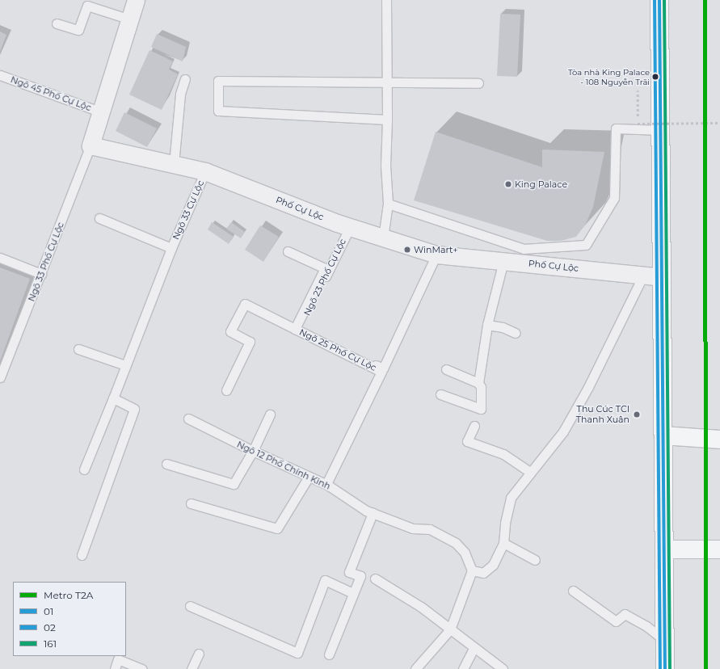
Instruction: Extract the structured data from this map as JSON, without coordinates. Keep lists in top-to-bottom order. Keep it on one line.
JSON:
{"streets":{"street":["Phố Cự Lộc"],"lane":["Ngõ 45 Phố Cự Lộc","Ngõ 33 Cự Lộc","Ngõ 33 Phố Cự Lộc","Ngõ 23 Phố Cự Lộc","Ngõ 25 Phố Cự Lộc","Ngõ 12 Phố Chính Kinh"]},"crossings":[["Phố Cự Lộc","Ngõ 33 Cự Lộc"],["Phố Cự Lộc","Ngõ 33 Phố Cự Lộc"],["Phố Cự Lộc","Ngõ 23 Phố Cự Lộc"],["Ngõ 23 Phố Cự Lộc","Ngõ 25 Phố Cự Lộc"],["Ngõ 25 Phố Cự Lộc","Ngõ 12 Phố Chính Kinh"]],"places":["Tòa nhà King Palace - 108 Nguyễn Trãi","King Palace","WinMart+","Thu Cúc TCI Thanh Xuân"],"lines":["metro line T2A","transit line 01","transit line 02","transit line 161"],"legend":["Metro T2A","01","02","161"]}
